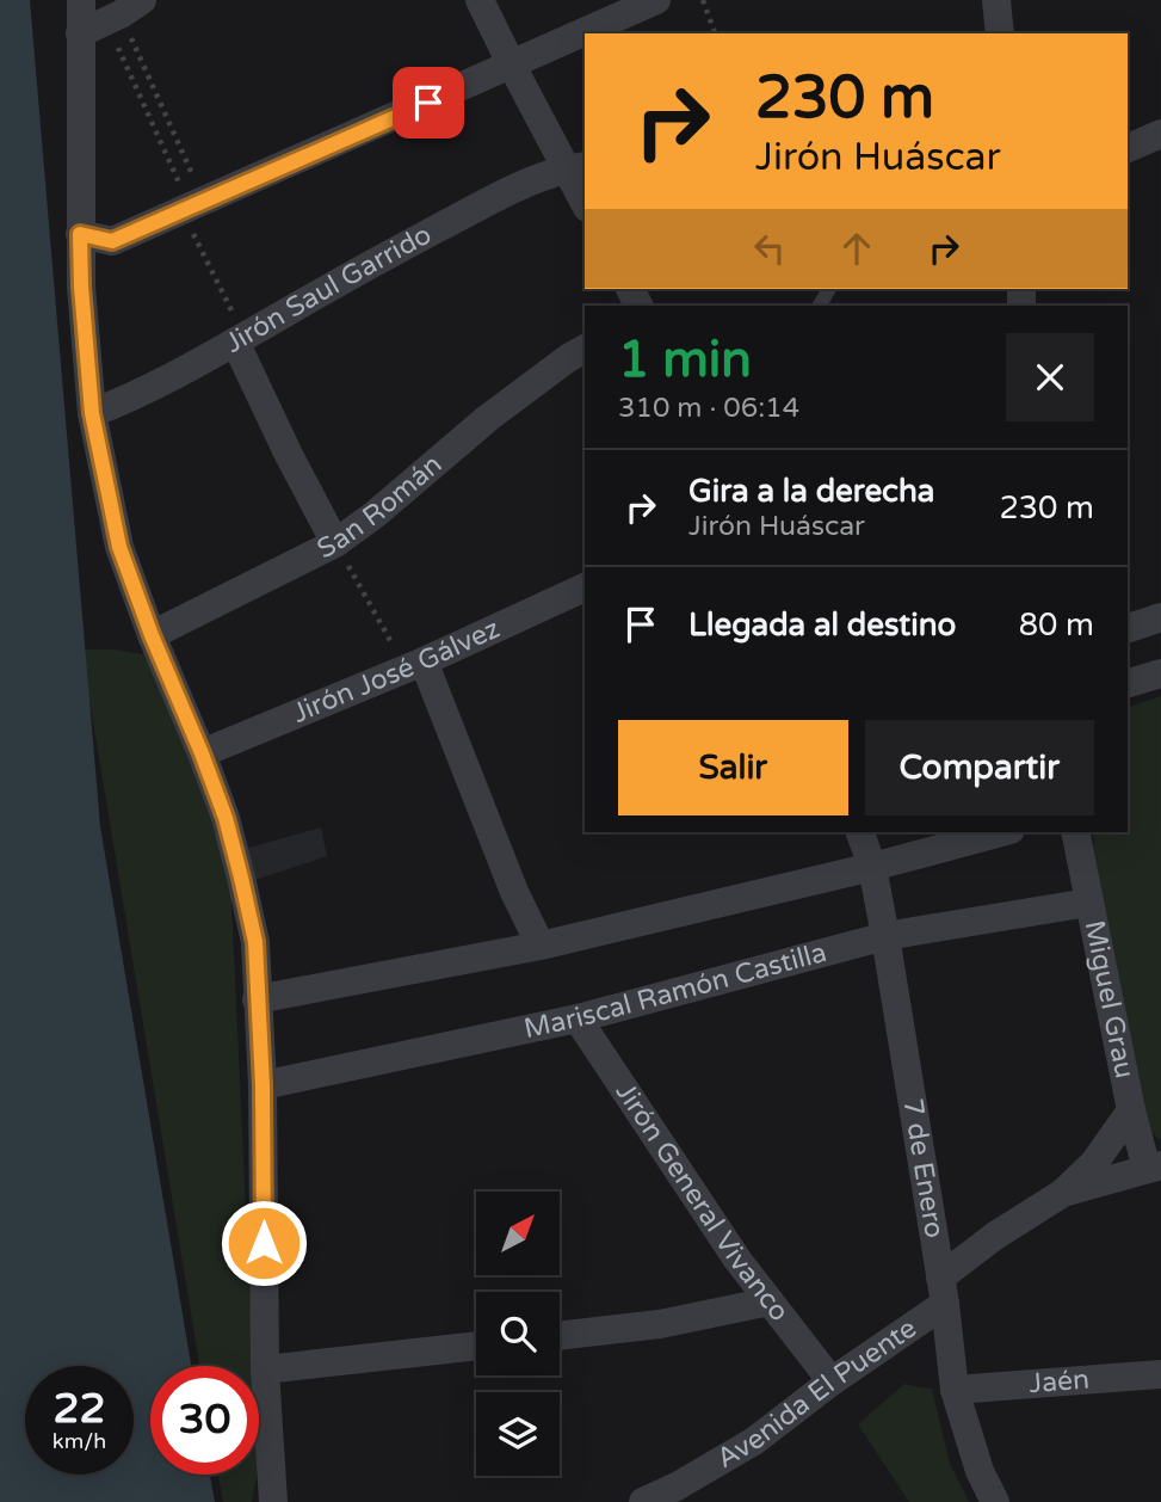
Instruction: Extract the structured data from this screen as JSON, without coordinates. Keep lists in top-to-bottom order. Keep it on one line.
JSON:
{"streets":{"street":["Jirón Saul Garrido","San Román","Jirón José Gálvez","Mariscal Ramón Castilla","Miguel Grau","7 de Enero","Jirón General Vivanco","Jaén","Avenida El Puente"]},"crossings":[["Mariscal Ramón Castilla","Miguel Grau"],["Mariscal Ramón Castilla","7 de Enero"],["Mariscal Ramón Castilla","Jirón General Vivanco"],["7 de Enero","Jaén"],["7 de Enero","Avenida El Puente"],["Jirón General Vivanco","Avenida El Puente"]],"north":"top right","page":{"turn":["230 m","Jirón Huáscar"],"heading":["1 min","310 m · 06:14"],"list":[{"name":"Gira a la derecha","note":"Jirón Huáscar","value":"230 m"},{"name":"Llegada al destino","value":"80 m"}],"buttons":["Salir","Compartir"],"speed":"22 km/h","limit":"30"}}
